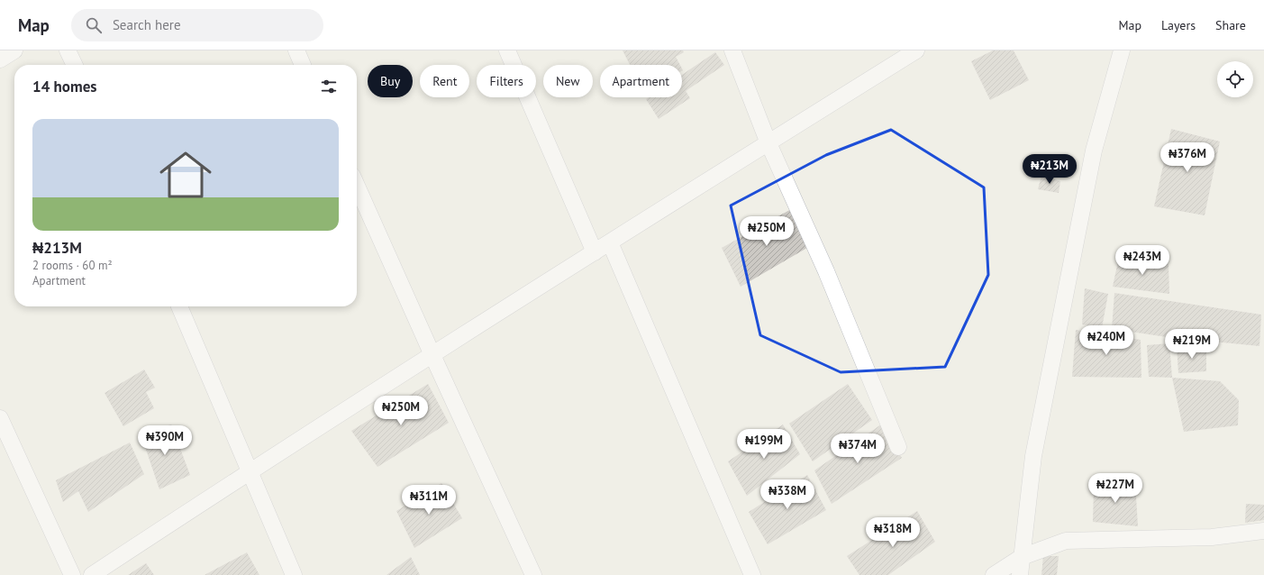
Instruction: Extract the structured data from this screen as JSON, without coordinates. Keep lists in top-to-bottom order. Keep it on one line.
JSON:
{"page":{"header":"Map","search":"Search here","nav":["Map","Layers","Share"],"chip":["Buy","Rent","Filters","New","Apartment"],"heading":"14 homes","list":[{"name":"₦213M","note":"2 rooms · 60 m² · Apartment"}],"price":["₦376M","₦213M","₦250M","₦243M","₦240M","₦219M","₦250M","₦390M","₦199M","₦374M","₦227M","₦338M","₦311M","₦318M"]}}
